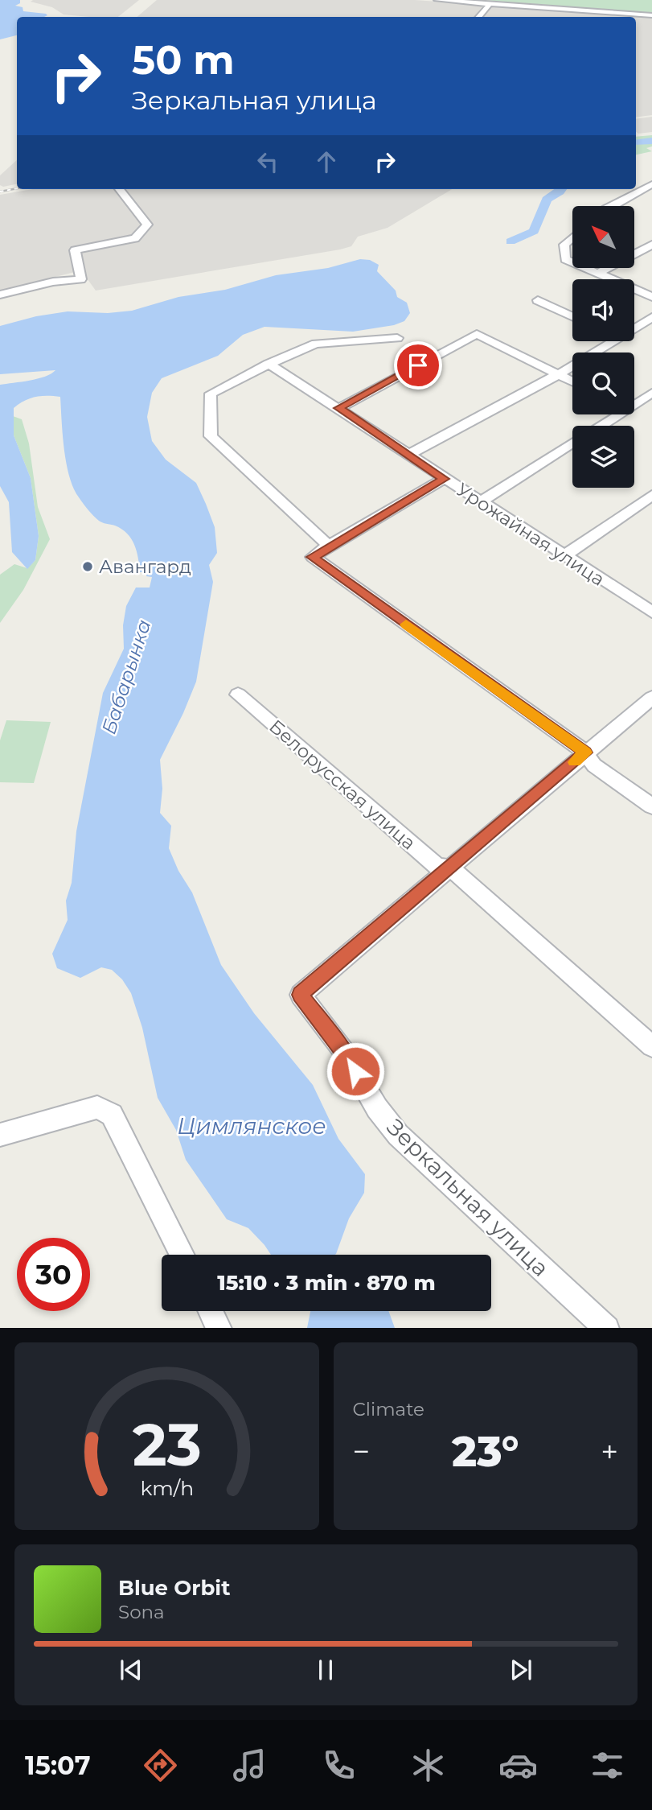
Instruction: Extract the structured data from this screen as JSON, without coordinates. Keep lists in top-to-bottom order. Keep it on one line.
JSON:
{"streets":{"street":["Урожайная улица","Белорусская улица","Зеркальная улица"]},"crossings":[["Белорусская улица","Зеркальная улица"]],"water":["Бабарынка","Цимлянское"],"places":["Авангард"],"north":"top left","page":{"turn":["50 m","Зеркальная улица"],"limit":"30","trip":"15:10 · 3 min · 870 m","tile":"Climate","heat":["−","23°","+"],"song":["Blue Orbit","Sona"],"tabs":"15:07","gauge":["23","km/h"]}}
